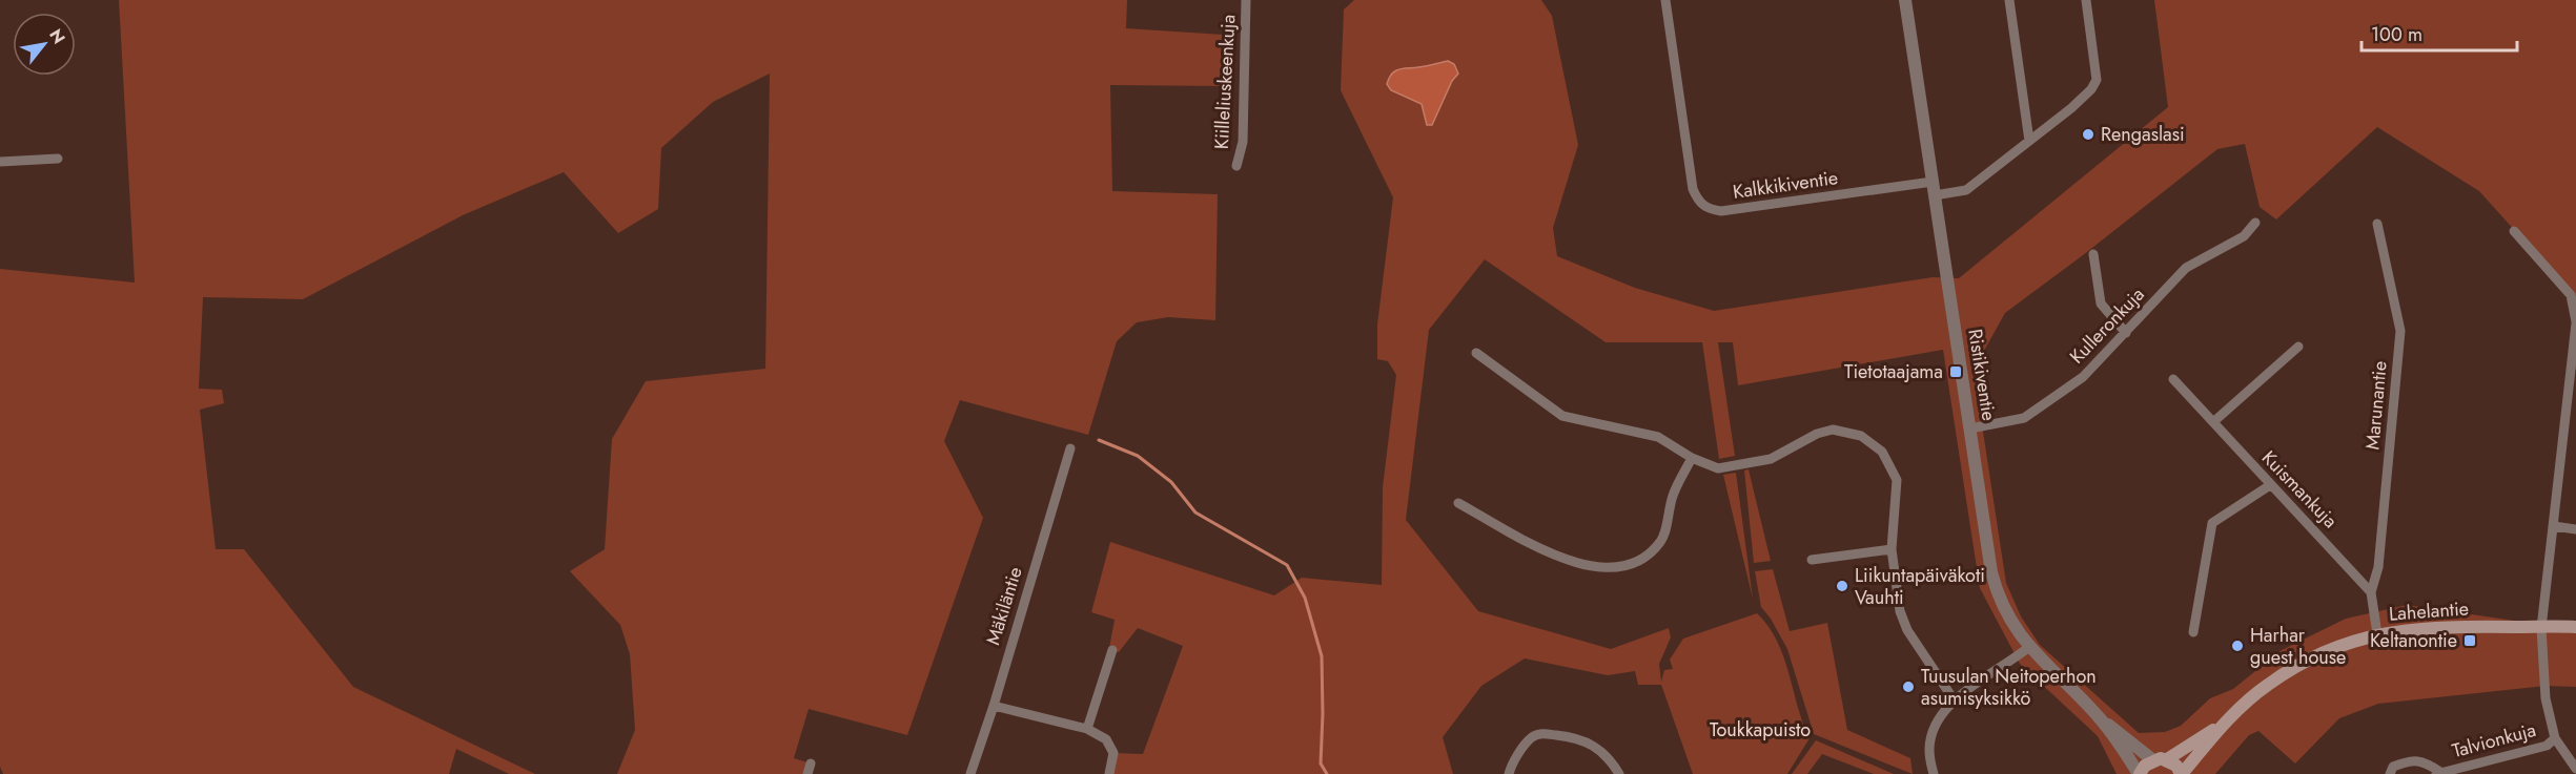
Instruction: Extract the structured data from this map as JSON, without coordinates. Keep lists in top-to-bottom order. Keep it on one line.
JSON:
{"streets":{"main road":["Lahelantie"],"street":["Kiilleliuskeenkuja","Kalkkikiventie","Kulleronkuja","Ristikiventie","Marunantie","Kuismankuja","Mäkiläntie","Talvionkuja"]},"crossings":[["Kalkkikiventie","Ristikiventie"],["Kulleronkuja","Ristikiventie"],["Marunantie","Kuismankuja"]],"parks":["Toukkapuisto"],"places":{"other":["Rengaslasi","Liikuntapäiväkoti Vauhti","Harhar guest house","Tuusulan Neitoperhon asumisyksikkö"],"transit":["Tietotaajama","Keltanontie"]},"scale_bar":"100 m","north":"top right"}
